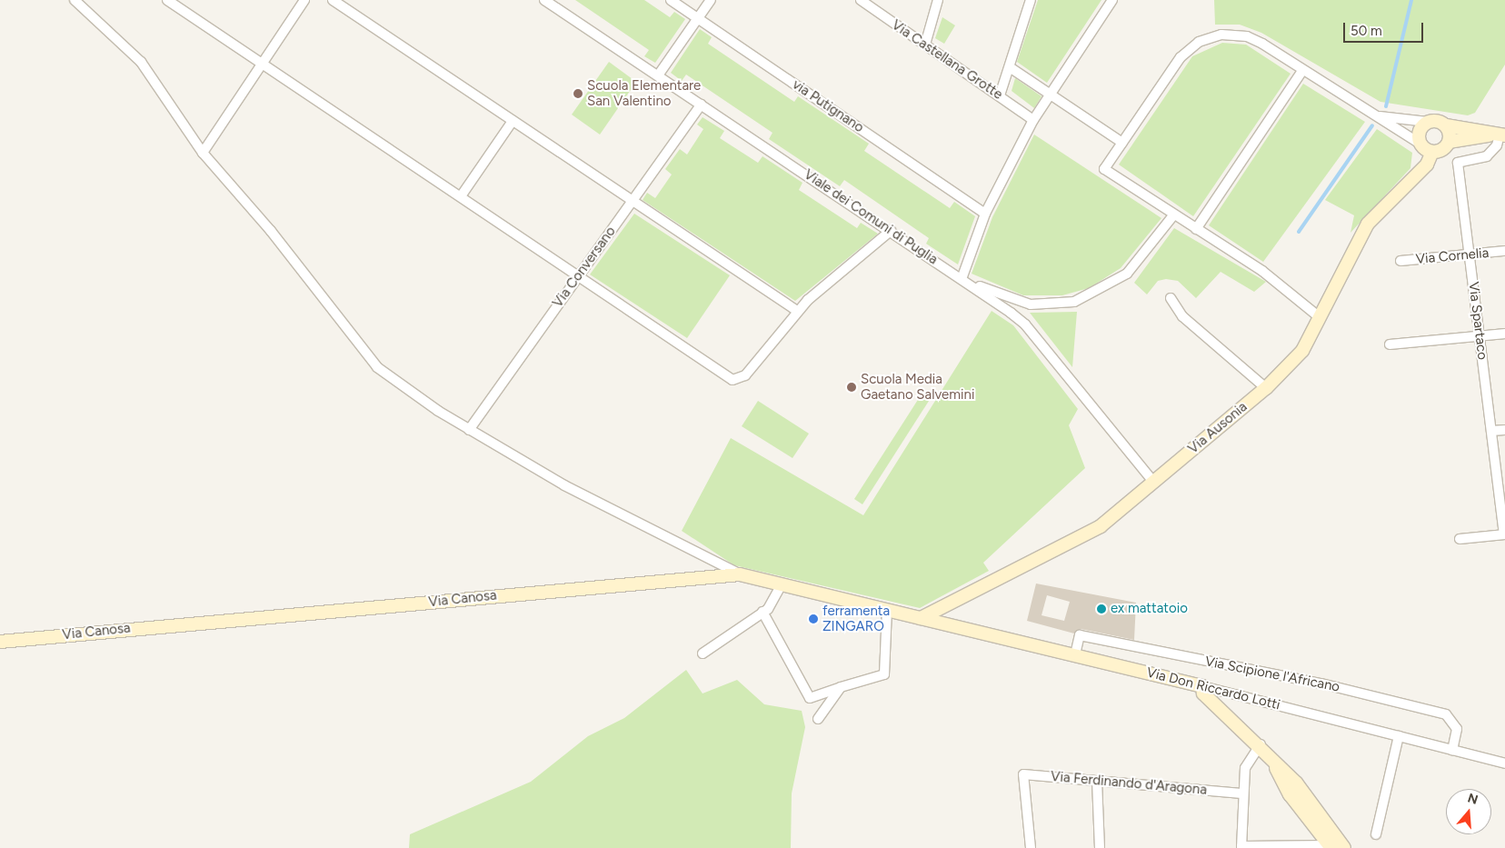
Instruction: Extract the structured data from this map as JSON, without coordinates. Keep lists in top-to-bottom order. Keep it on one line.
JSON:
{"streets":{"main road":["Via Ausonia","Via Canosa","Via Don Riccardo Lotti"],"street":["Via Castellana Grotte","via Putignano","Viale dei Comuni di Puglia","Via Cornelia","Via Conversano","Via Spartaco","Via Scipione l'Africano","Via Ferdinando d'Aragona"]},"crossings":[["Viale dei Comuni di Puglia","Via Conversano"],["Viale dei Comuni di Puglia","Via Ausonia"],["Via Cornelia","Via Spartaco"],["Via Ausonia","Via Canosa"],["Via Ausonia","Via Don Riccardo Lotti"],["Via Canosa","Via Don Riccardo Lotti"],["Via Scipione l'Africano","Via Don Riccardo Lotti"]],"places":["Scuola Elementare San Valentino","Scuola Media Gaetano Salvemini","ex mattatoio","ferramenta ZINGARO"],"scale_bar":"50 m","north":"top"}
